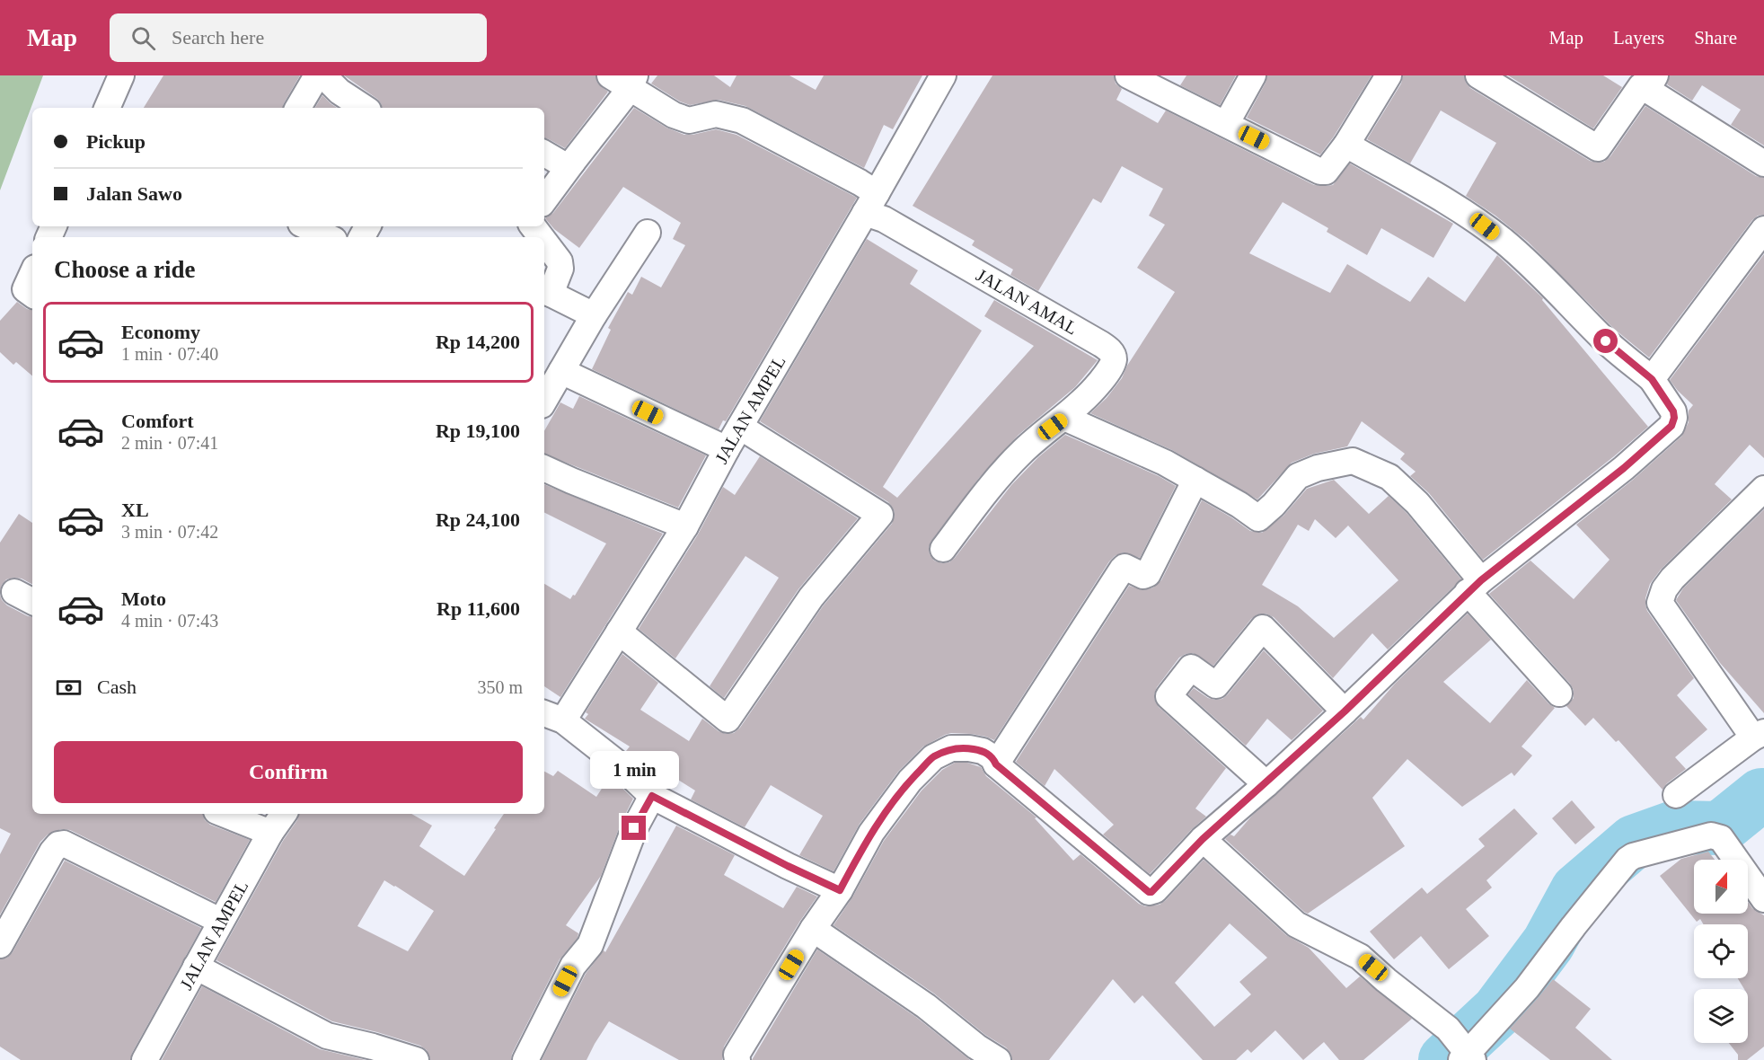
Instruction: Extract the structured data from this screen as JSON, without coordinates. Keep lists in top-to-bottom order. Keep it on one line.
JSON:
{"streets":{"street":["JALAN AMAL","JALAN AMPEL"]},"crossings":[["JALAN AMAL","JALAN AMPEL"]],"north":"top","page":{"header":"Map","search":"Search here","nav":["Map","Layers","Share"],"banner":["Pickup","Jalan Sawo"],"heading":"Choose a ride","list":[{"name":"Economy","note":"1 min · 07:40","value":"Rp 14,200"},{"name":"Comfort","note":"2 min · 07:41","value":"Rp 19,100"},{"name":"XL","note":"3 min · 07:42","value":"Rp 24,100"},{"name":"Moto","note":"4 min · 07:43","value":"Rp 11,600"}],"pay":["Cash","350 m"],"buttons":"Confirm","bubble":"1 min"}}
